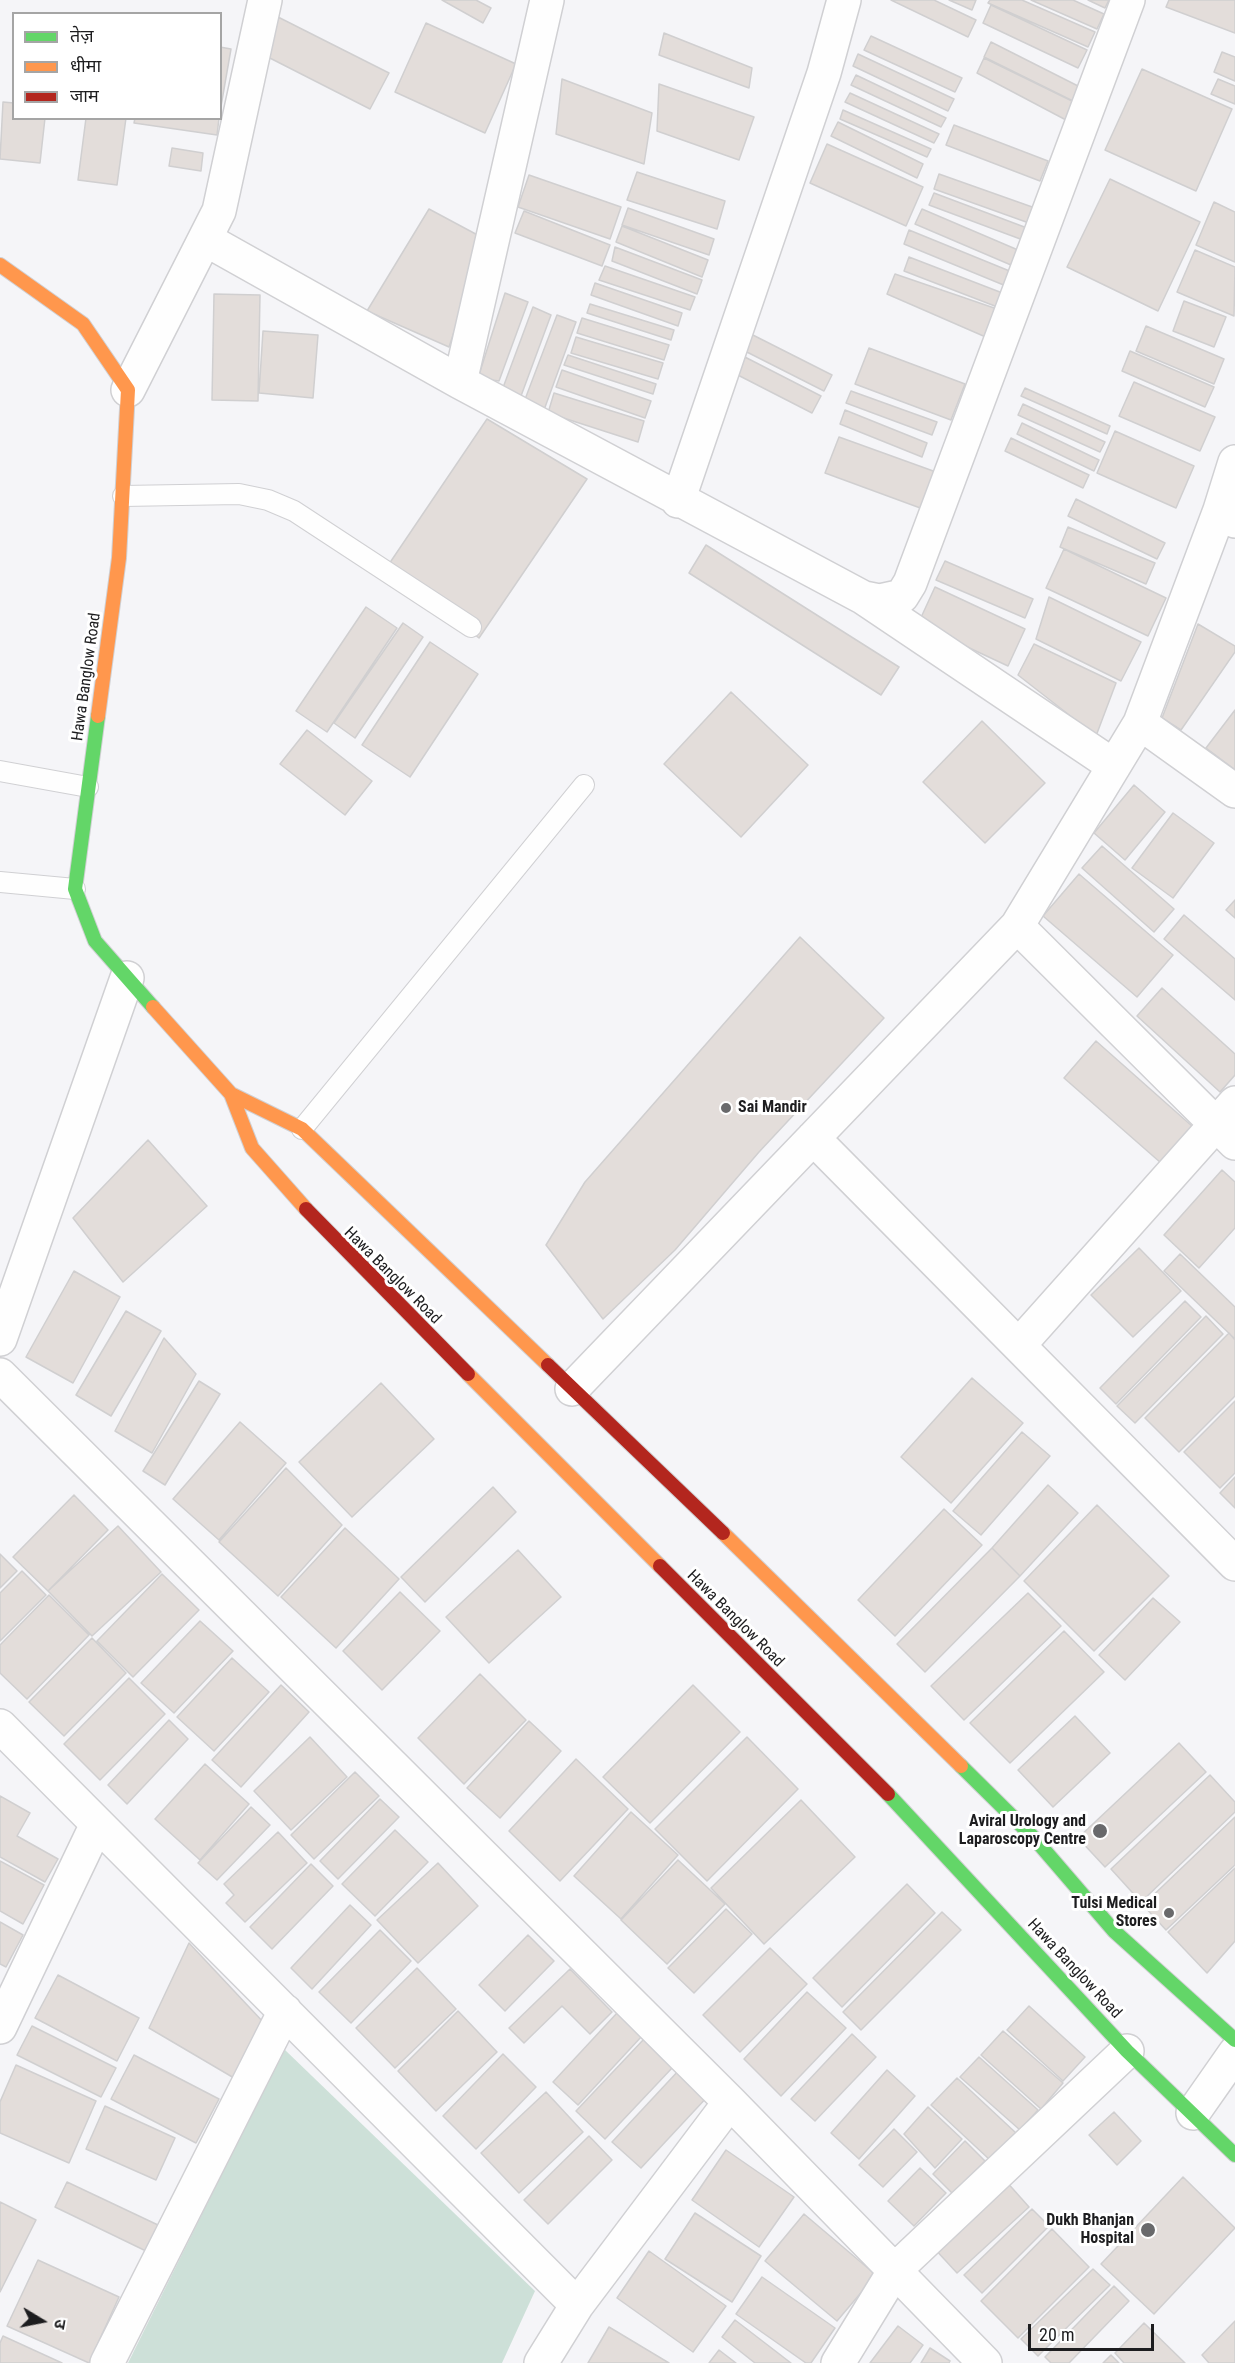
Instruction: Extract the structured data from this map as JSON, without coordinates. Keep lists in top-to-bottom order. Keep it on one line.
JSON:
{"streets":{"street":["Hawa Banglow Road"]},"places":["Sai Mandir","Aviral Urology and Laparoscopy Centre","Tulsi Medical Stores","Dukh Bhanjan Hospital"],"legend":["तेज़","धीमा","जाम"],"scale_bar":"20 m","north":"right"}
